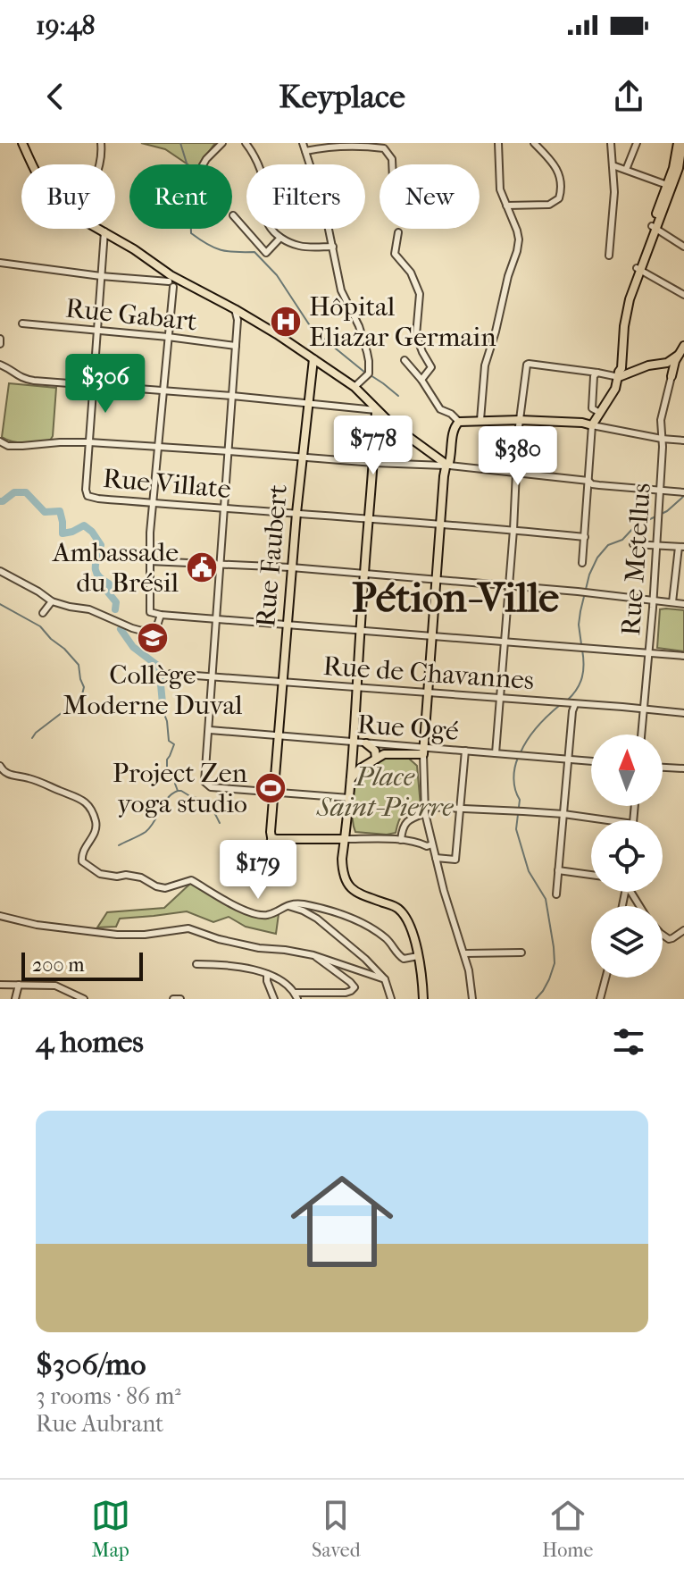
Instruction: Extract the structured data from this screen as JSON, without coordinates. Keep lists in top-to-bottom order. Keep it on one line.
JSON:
{"streets":{"main road":["Rue Faubert"],"street":["Rue Gabart","Rue Villate","Rue Metellus","Rue de Chavannes","Rue Ogé"]},"crossings":[["Rue Villate","Rue Faubert"],["Rue Faubert","Rue de Chavannes"],["Rue Faubert","Rue Ogé"],["Rue Metellus","Rue de Chavannes"]],"districts":["Pétion-Ville"],"parks":["Place Saint-Pierre"],"places":{"hospital":["Hôpital Eliazar Germain"],"public building":["Ambassade du Brésil"],"school or university":["Collège Moderne Duval"],"sports":["Project Zen yoga studio"]},"scale_bar":"200 m","north":"top","page":{"status":"19:48","header":"Keyplace","chip":["Buy","Rent","Filters","New"],"price":["$306","$778","$380","$179"],"scale":"200 m","heading":"4 homes","list":[{"name":"$306/mo","note":"3 rooms · 86 m² · Rue Aubrant"}],"tabs":["Map","Saved","Home"]}}
